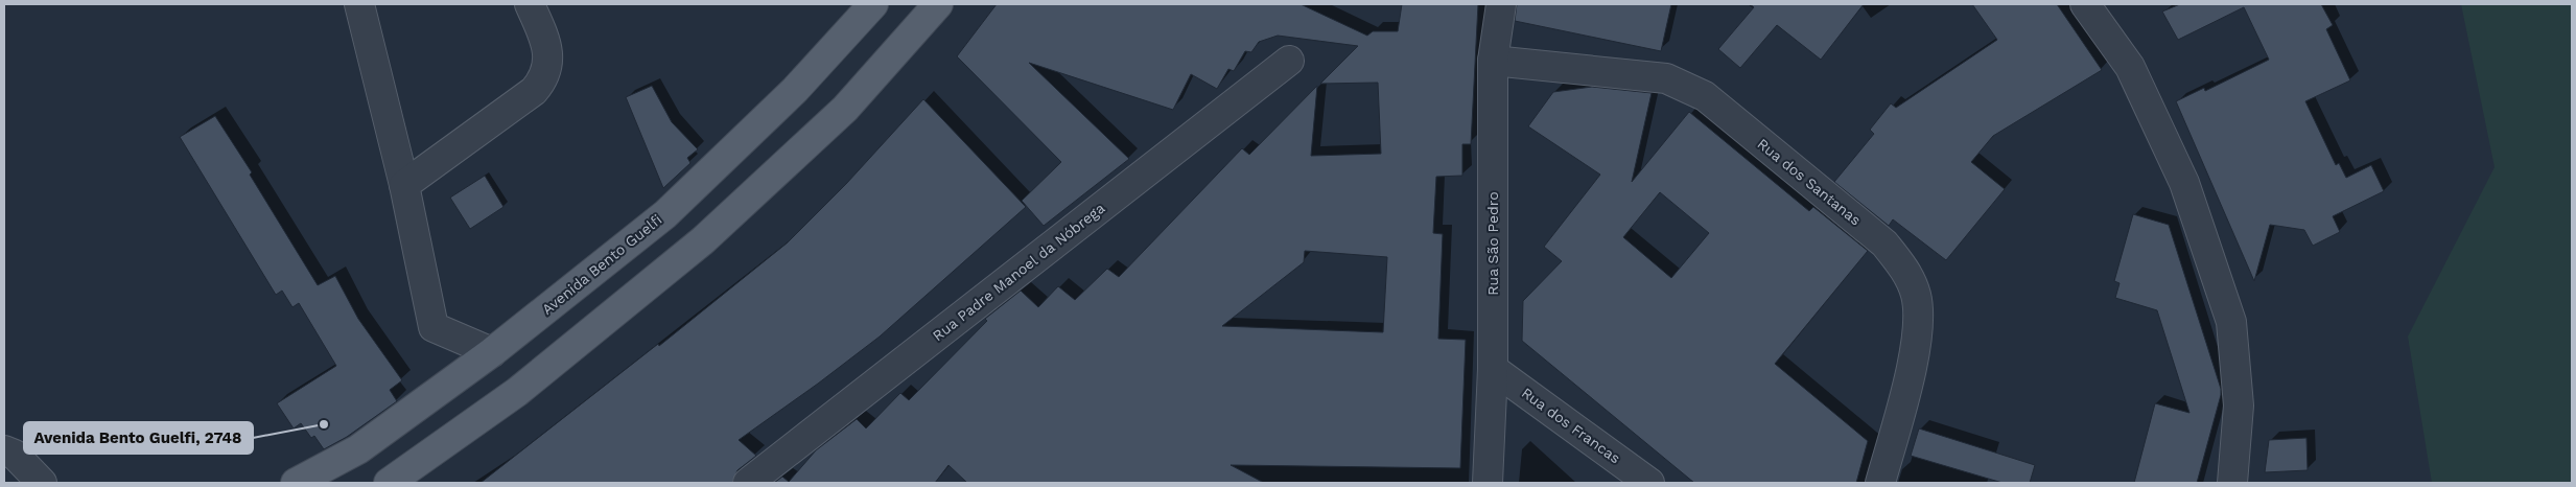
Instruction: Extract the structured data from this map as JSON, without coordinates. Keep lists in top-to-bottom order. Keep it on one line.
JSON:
{"streets":{"main road":["Avenida Bento Guelfi"],"street":["Rua dos Santanas","Rua São Pedro","Rua Padre Manoel da Nóbrega","Rua dos Francas"]},"crossings":[["Rua dos Santanas","Rua São Pedro"],["Rua São Pedro","Rua dos Francas"]],"places":["Avenida Bento Guelfi, 2748"]}
